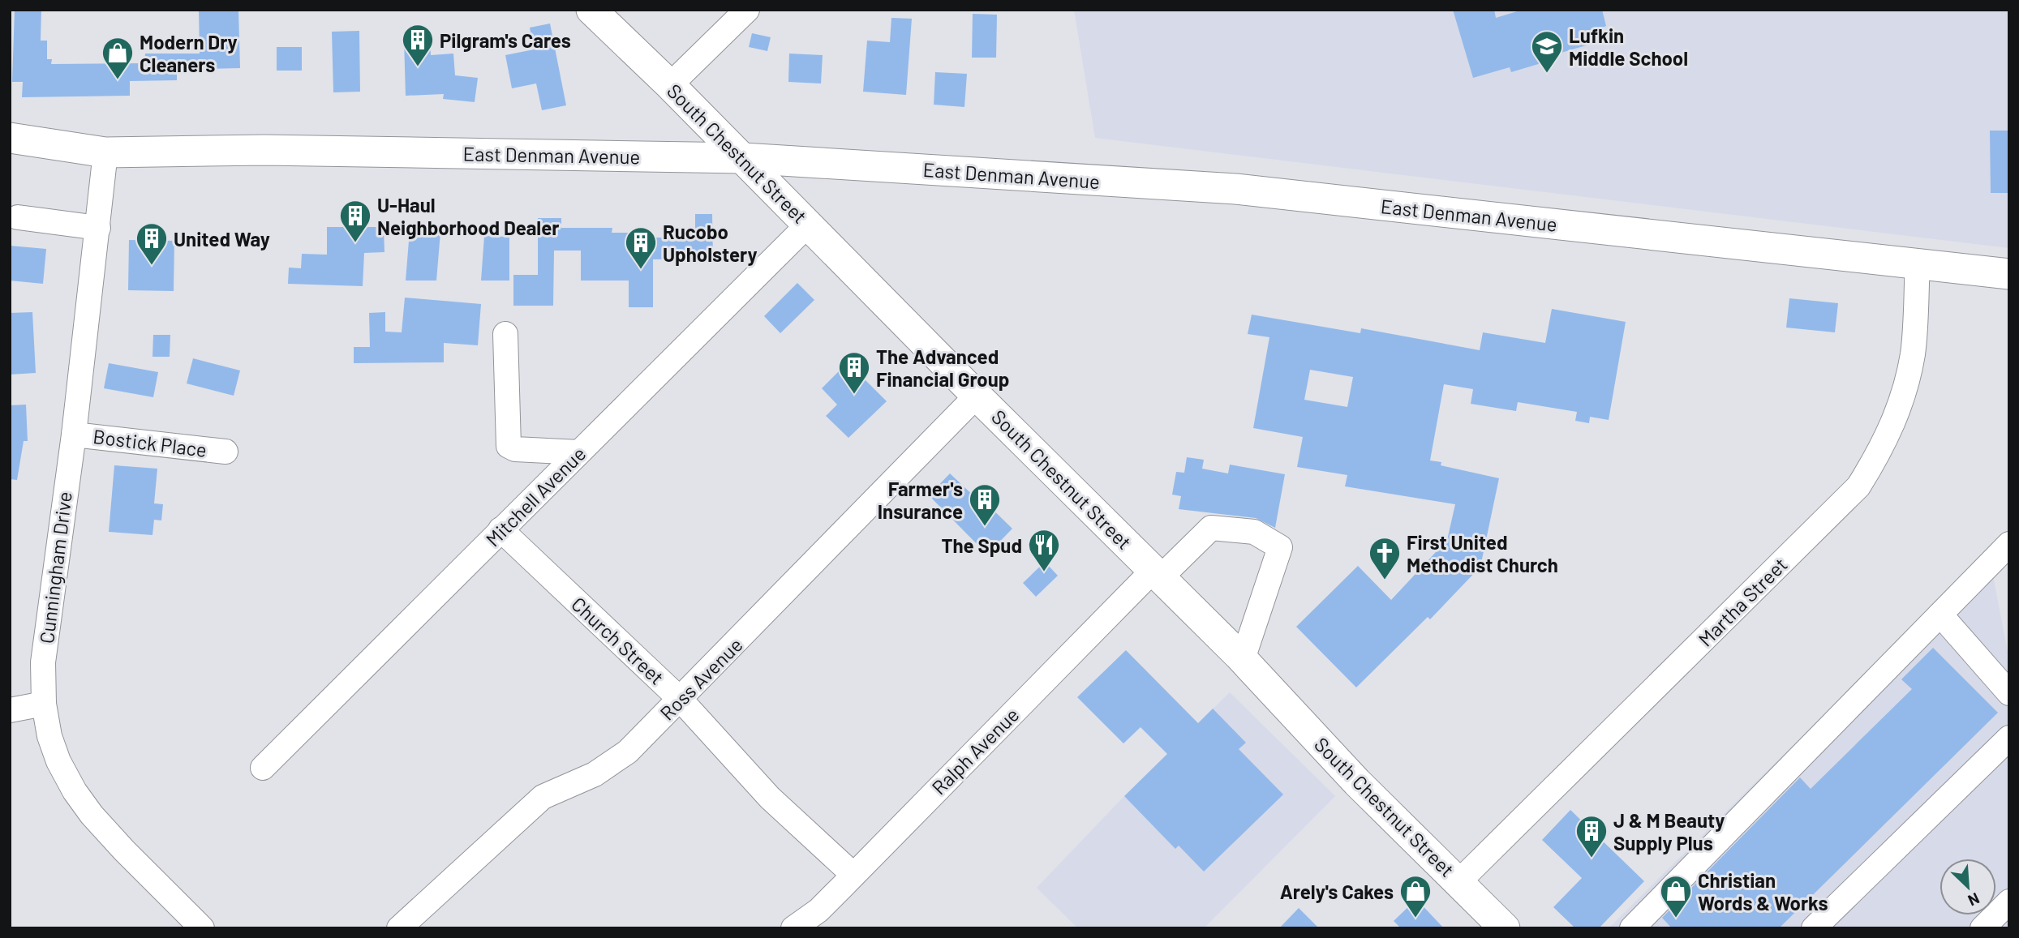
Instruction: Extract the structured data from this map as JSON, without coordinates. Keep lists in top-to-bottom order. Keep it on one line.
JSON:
{"streets":{"main road":["South Chestnut Street","East Denman Avenue"],"street":["Bostick Place","Mitchell Avenue","Cunningham Drive","Martha Street","Church Street","Ross Avenue","Ralph Avenue"]},"crossings":[["South Chestnut Street","East Denman Avenue"],["South Chestnut Street","Mitchell Avenue"],["South Chestnut Street","Martha Street"],["South Chestnut Street","Ross Avenue"],["South Chestnut Street","Ralph Avenue"],["East Denman Avenue","Cunningham Drive"],["East Denman Avenue","Martha Street"],["Bostick Place","Cunningham Drive"],["Mitchell Avenue","Church Street"],["Church Street","Ross Avenue"],["Church Street","Ralph Avenue"]],"places":{"building":["Pilgram's Cares","U-Haul Neighborhood Dealer","United Way","Rucobo Upholstery","The Advanced Financial Group","Farmer's Insurance","J & M Beauty Supply Plus"],"school or university":["Lufkin Middle School"],"shop":["Modern Dry Cleaners","Arely's Cakes","Christian Words & Works"],"restaurant":["The Spud"],"church":["First United Methodist Church"]},"north":"bottom right"}
